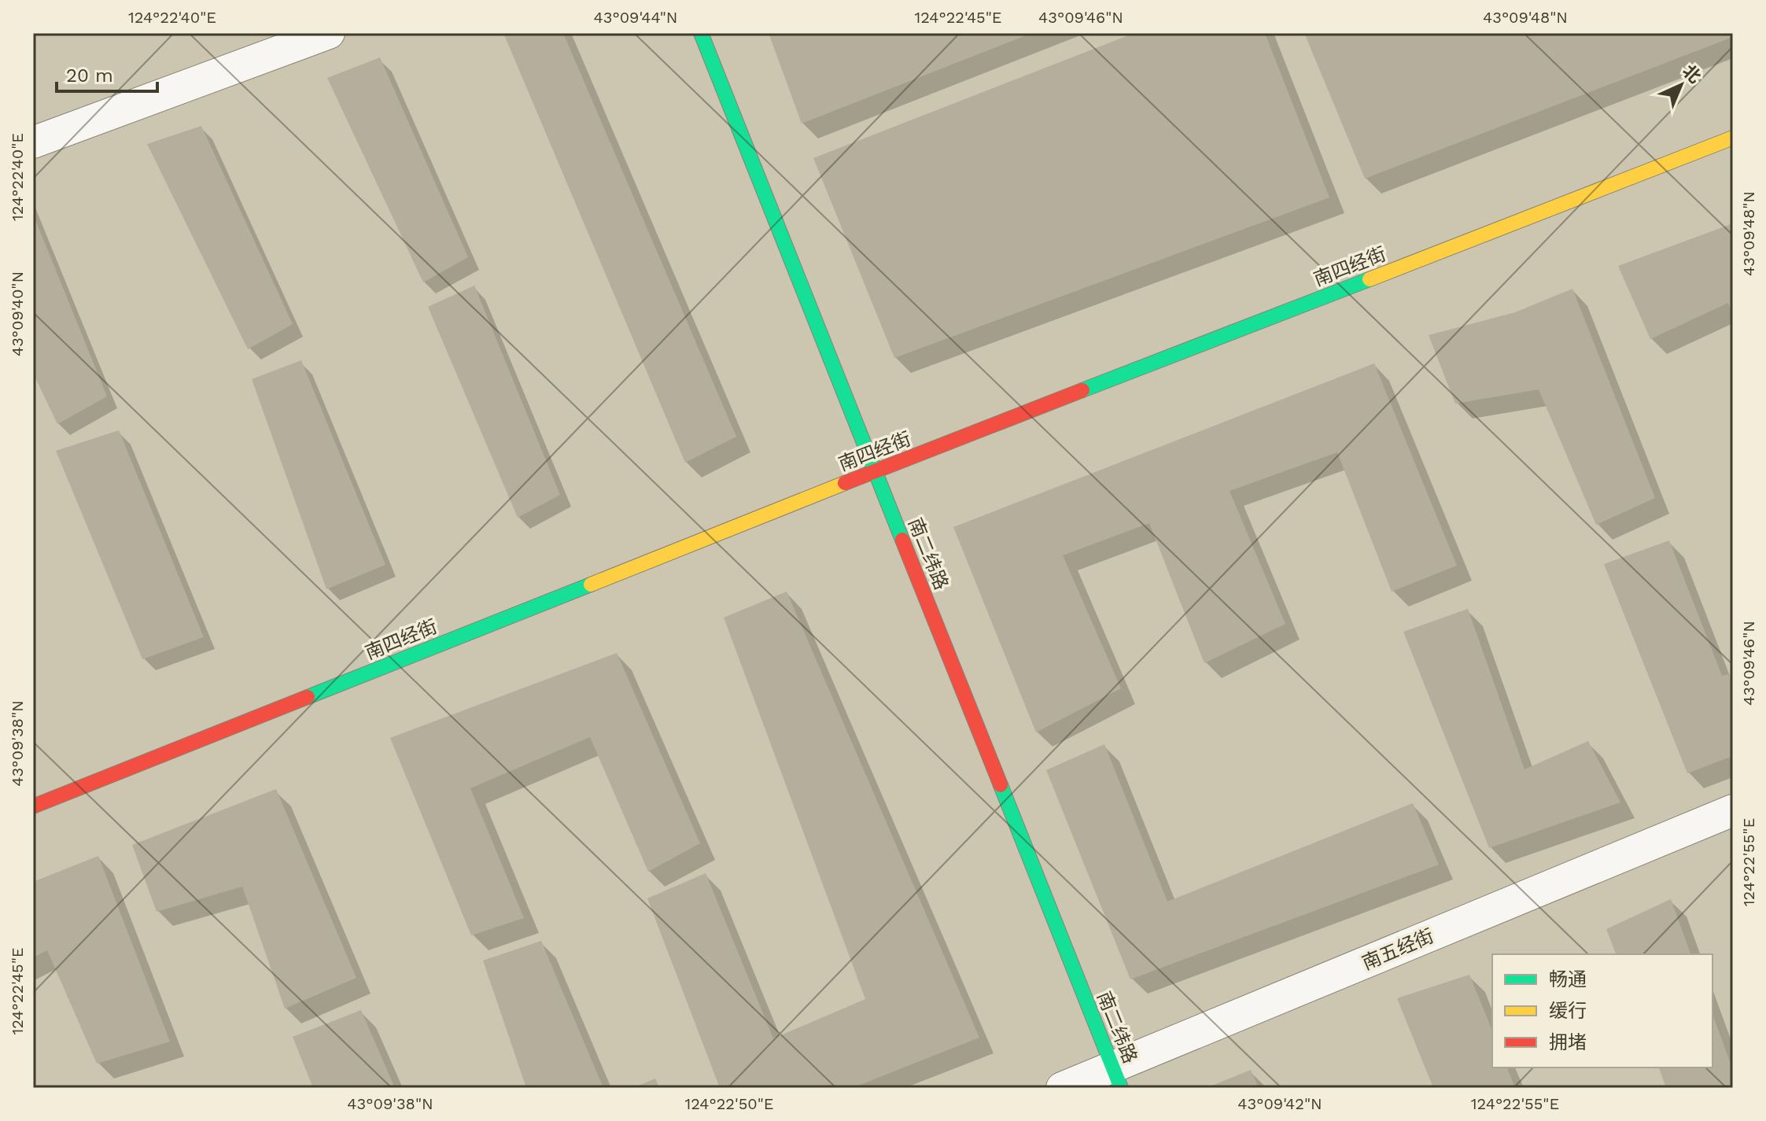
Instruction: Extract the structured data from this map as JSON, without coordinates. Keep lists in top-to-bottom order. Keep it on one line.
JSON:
{"streets":{"street":["南四经街","南二纬路","南五经街"]},"crossings":[["南四经街","南二纬路"],["南二纬路","南五经街"]],"legend":["畅通","缓行","拥堵"],"scale_bar":"20 m","north":"top right","coordinates":["124°22'40\"E","43°09'44\"N","124°22'45\"E","43°09'46\"N","43°09'48\"N","43°09'40\"N","43°09'38\"N","124°22'55\"E","124°22'50\"E","43°09'42\"N"]}
